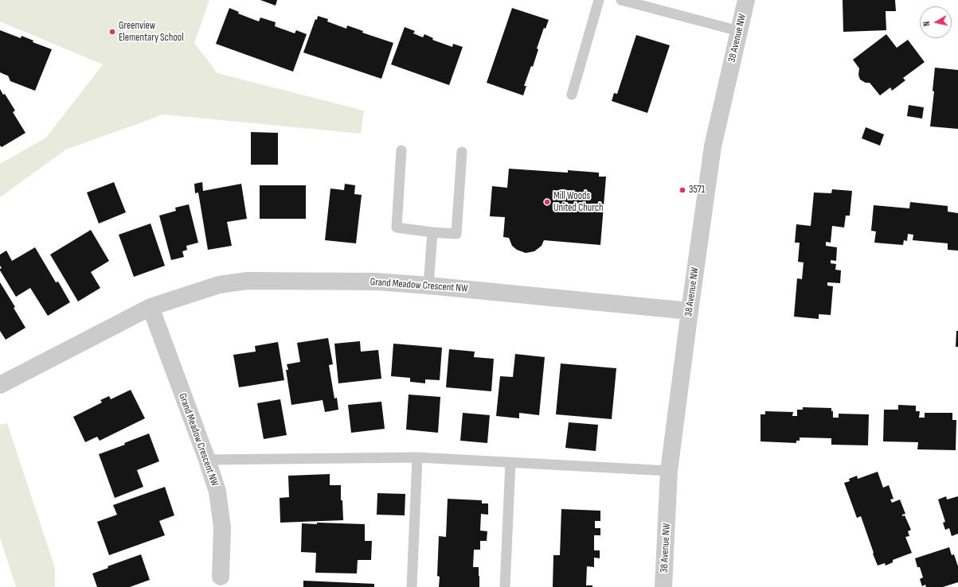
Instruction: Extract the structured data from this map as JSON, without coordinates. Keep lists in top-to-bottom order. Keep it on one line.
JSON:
{"streets":{"street":["38 Avenue NW","Grand Meadow Crescent NW"]},"crossings":[["38 Avenue NW","Grand Meadow Crescent NW"]],"places":["Greenview Elementary School","3571","Mill Woods United Church"],"north":"left"}
